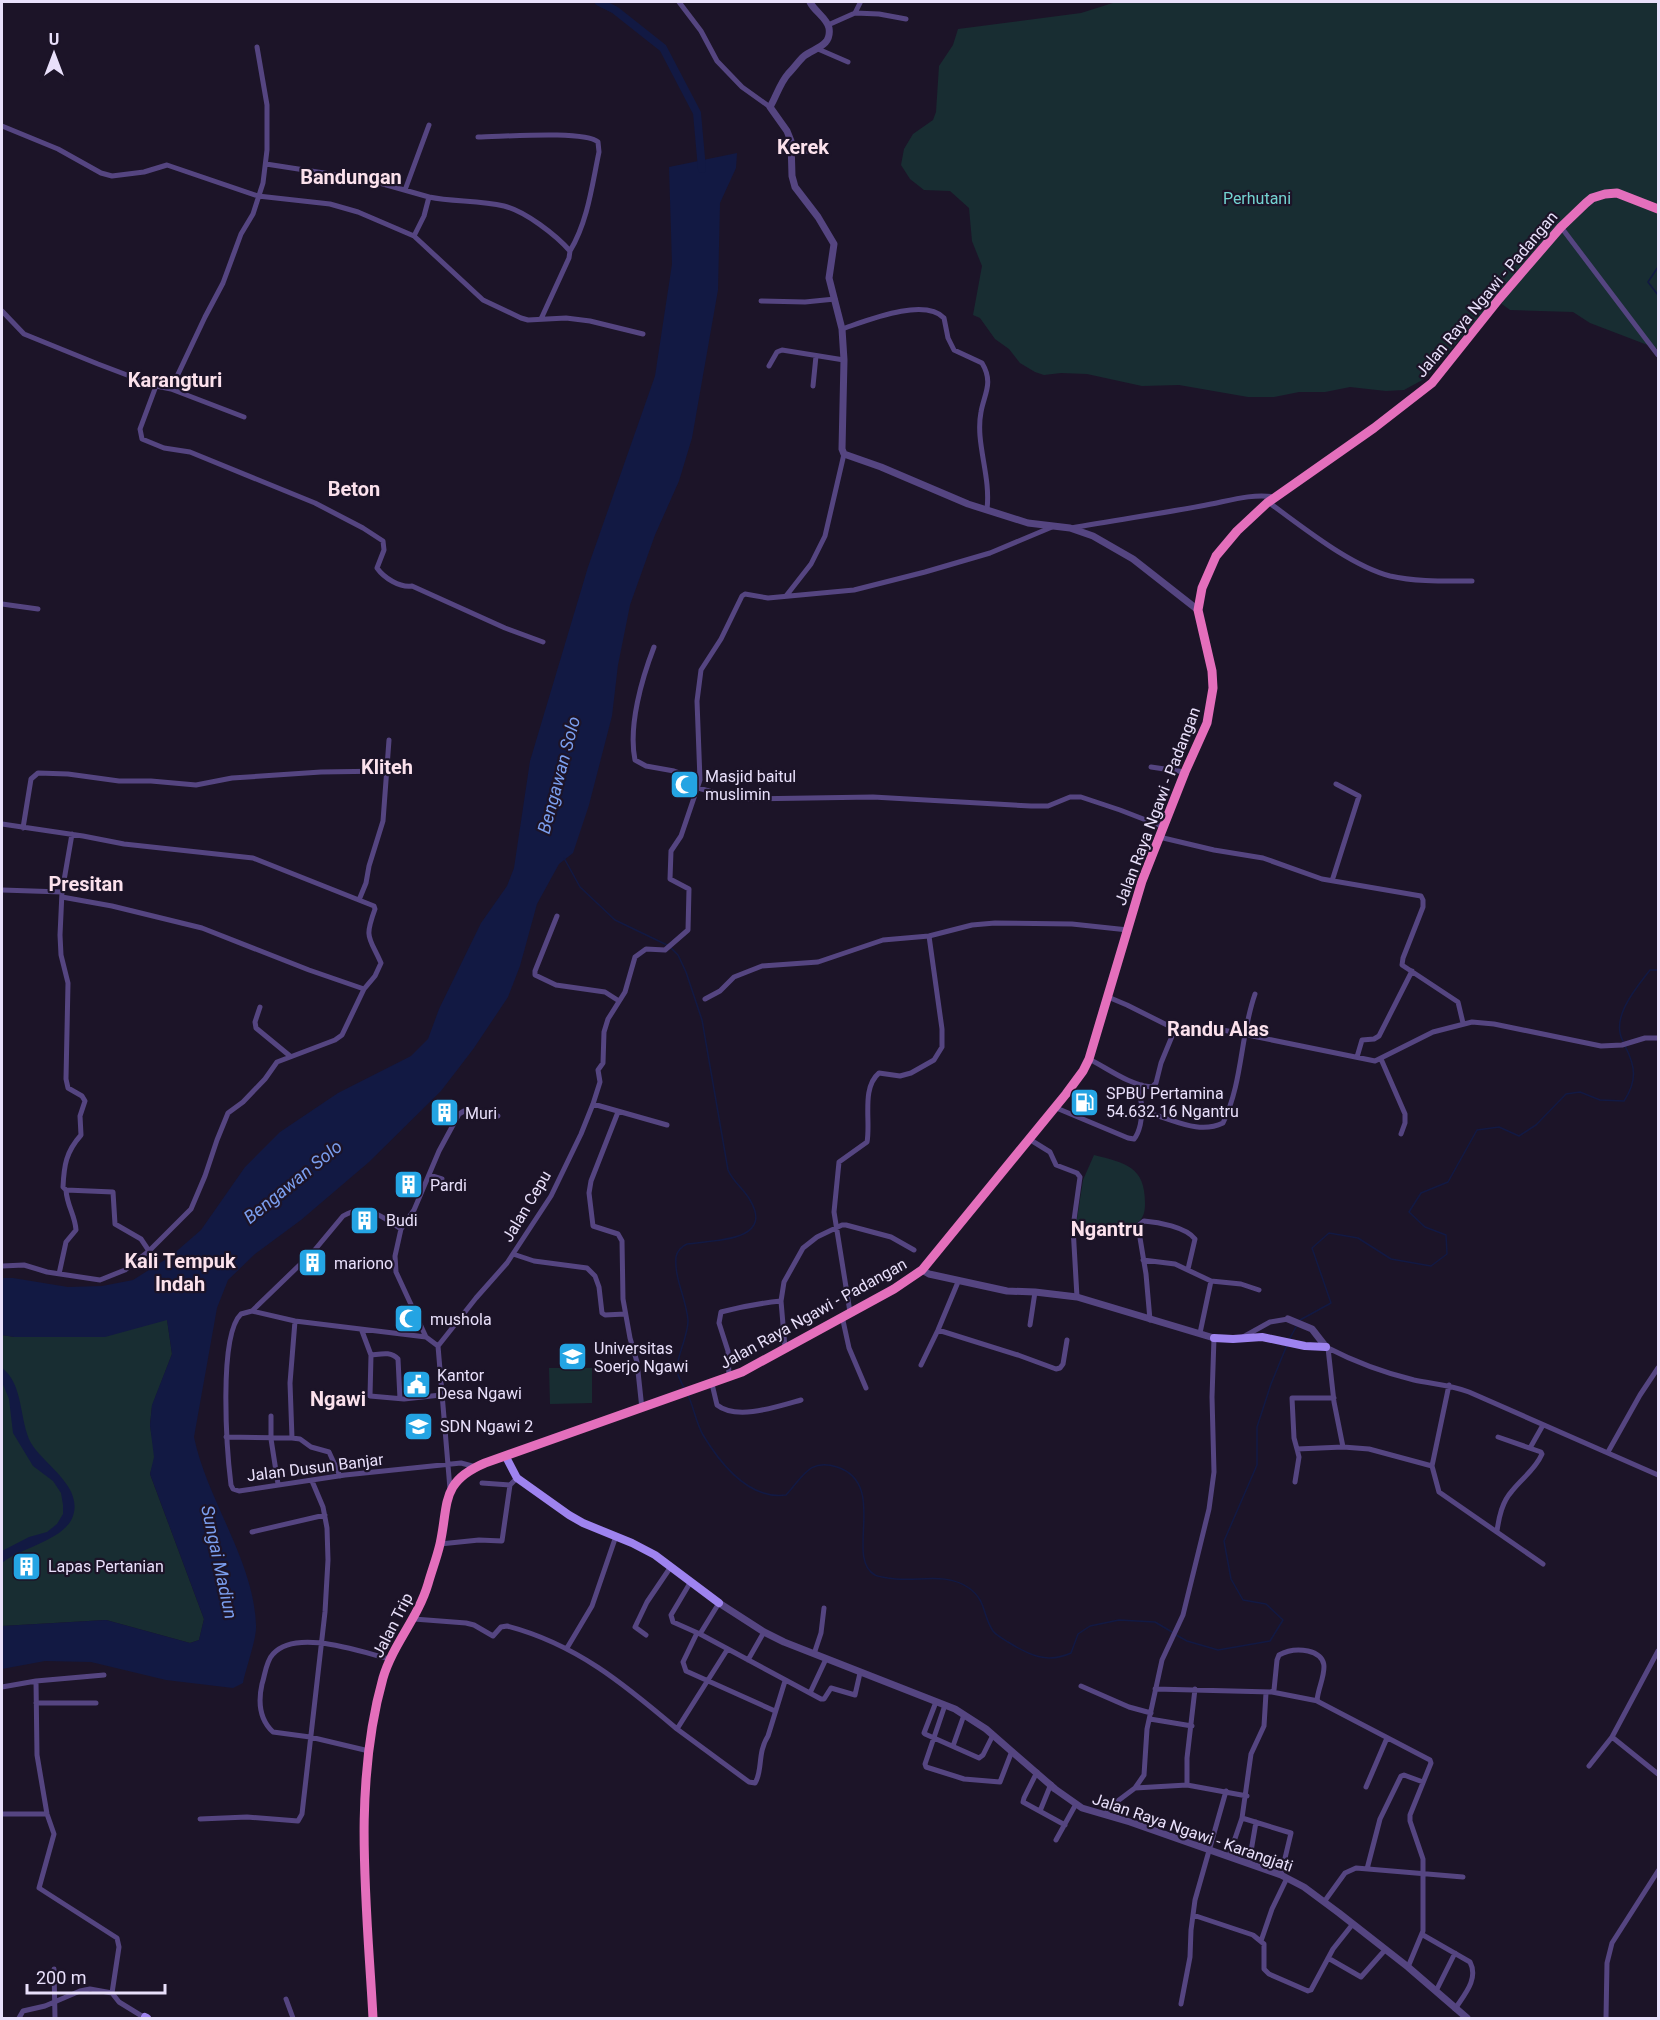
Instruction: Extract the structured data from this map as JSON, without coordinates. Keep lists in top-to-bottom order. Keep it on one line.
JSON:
{"streets":{"highway":["Jalan Raya Ngawi - Padangan","Jalan Trip"],"main road":["Jalan Raya Ngawi - Karangjati"],"street":["Jalan Cepu","Jalan Dusun Banjar"]},"districts":["Kerek","Bandungan","Karangturi","Beton","Kliteh","Presitan","Randu Alas","Ngantru","Kali Tempuk Indah","Ngawi"],"water":["Bengawan Solo","Sungai Madiun"],"parks":["Perhutani"],"places":{"mosque":["Masjid baitul muslimin","mushola"],"fuel station":["SPBU Pertamina 54.632.16 Ngantru"],"building":["Muri","Pardi","Budi","mariono","Lapas Pertanian"],"school or university":["Universitas Soerjo Ngawi","SDN Ngawi 2"],"public building":["Kantor Desa Ngawi"]},"scale_bar":"200 m","north":"top"}
